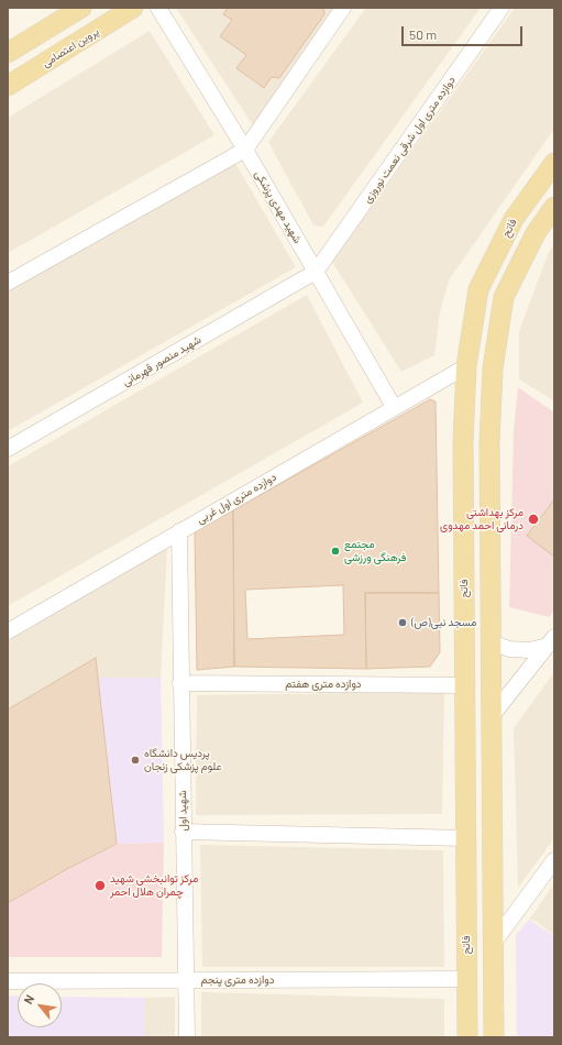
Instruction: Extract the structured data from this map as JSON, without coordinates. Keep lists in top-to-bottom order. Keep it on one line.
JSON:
{"streets":{"main road":["پروین اعتصامی","فاتح"],"street":["دوازده متری اول شرقی نعمت نوروزی","شهید مهدی پزشکی","شهید منصور قهرمانی","دوازده متری اول غربی","دوازده متری هفتم","شهید اول","دوازده متری پنجم"]},"crossings":[["دوازده متری اول شرقی نعمت نوروزی","شهید مهدی پزشکی"],["دوازده متری اول شرقی نعمت نوروزی","شهید منصور قهرمانی"],["شهید مهدی پزشکی","شهید منصور قهرمانی"],["شهید مهدی پزشکی","دوازده متری اول غربی"],["فاتح","دوازده متری اول غربی"],["فاتح","دوازده متری هفتم"],["فاتح","دوازده متری پنجم"],["دوازده متری اول غربی","شهید اول"],["دوازده متری هفتم","شهید اول"],["شهید اول","دوازده متری پنجم"]],"places":["مرکز بهداشتی درمانی احمد مهدوی","مجتمع فرهنگی ورزشی","مسجد نبی(ص)","پردیس دانشگاه علوم پزشکى زنجان","مرکز توانبخشی شهید چمران هلال احمر"],"scale_bar":"50 m","north":"top left"}
